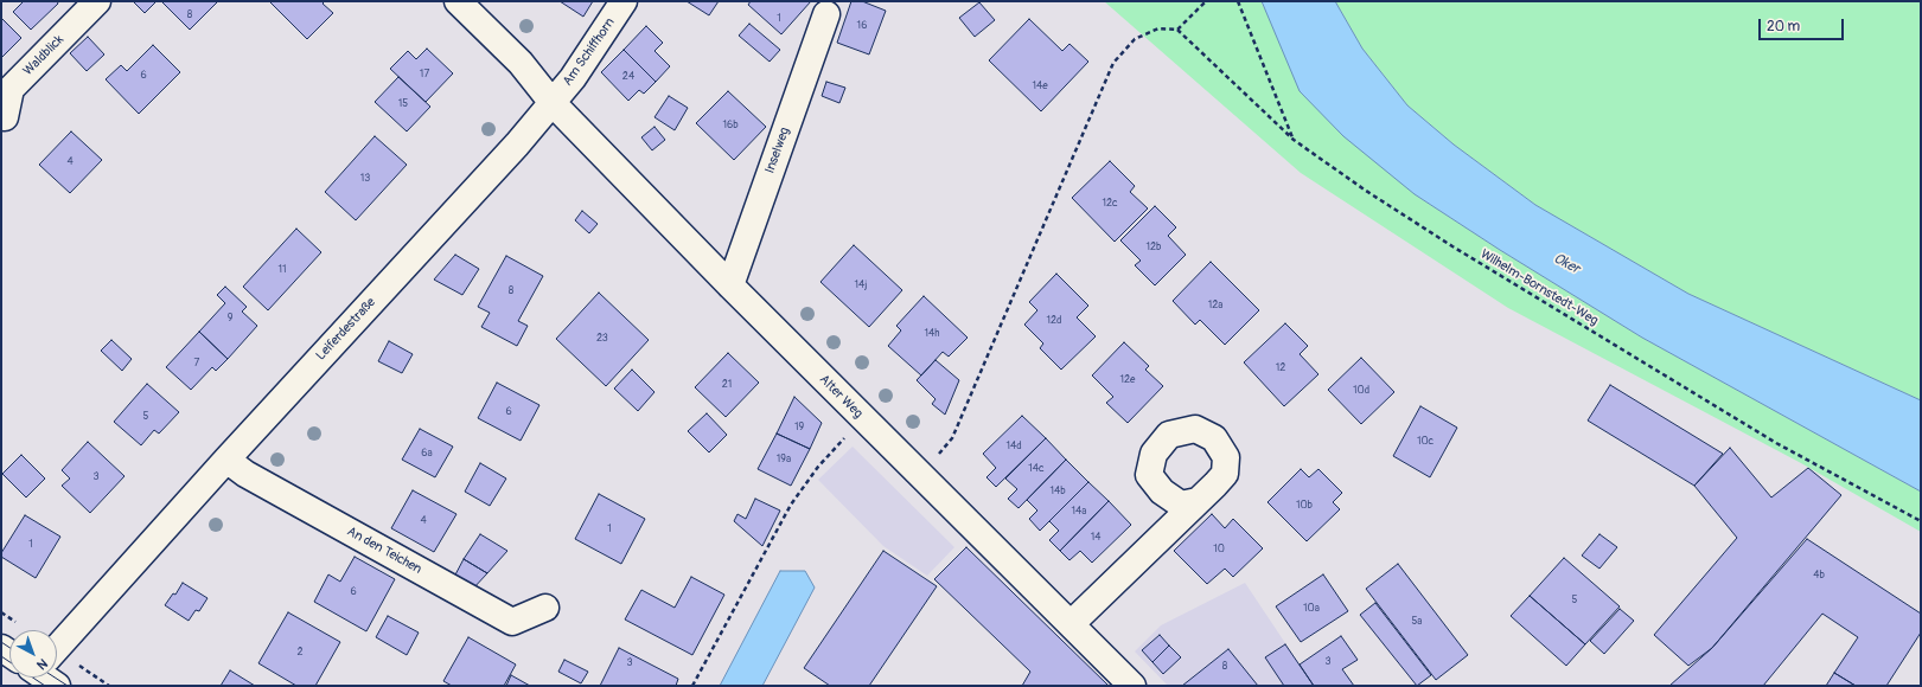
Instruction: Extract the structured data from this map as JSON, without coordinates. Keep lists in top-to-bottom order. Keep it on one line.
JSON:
{"streets":{"street":["Am Schiffhorn","Waldblick","Inselweg","Leiferdestraße","Alter Weg","An den Teichen"],"path":["Wilhelm-Bornstedt-Weg"]},"crossings":[["Am Schiffhorn","Leiferdestraße"],["Am Schiffhorn","Alter Weg"],["Inselweg","Alter Weg"],["Leiferdestraße","Alter Weg"],["Leiferdestraße","An den Teichen"]],"water":["Oker"],"house_numbers":["8","1","16","17","6","24","14e","15","16b","4","13","12c","12b","11","14j","8","12a","9","12d","14h","23","7","12","12e","21","10d","6","5","19","10c","14d","6a","19a","14c","3","14b","10b","14a","4","1","14","1","10","4b","6","5","10a","5a","2","3","3","8"],"scale_bar":"20 m","north":"bottom right"}
